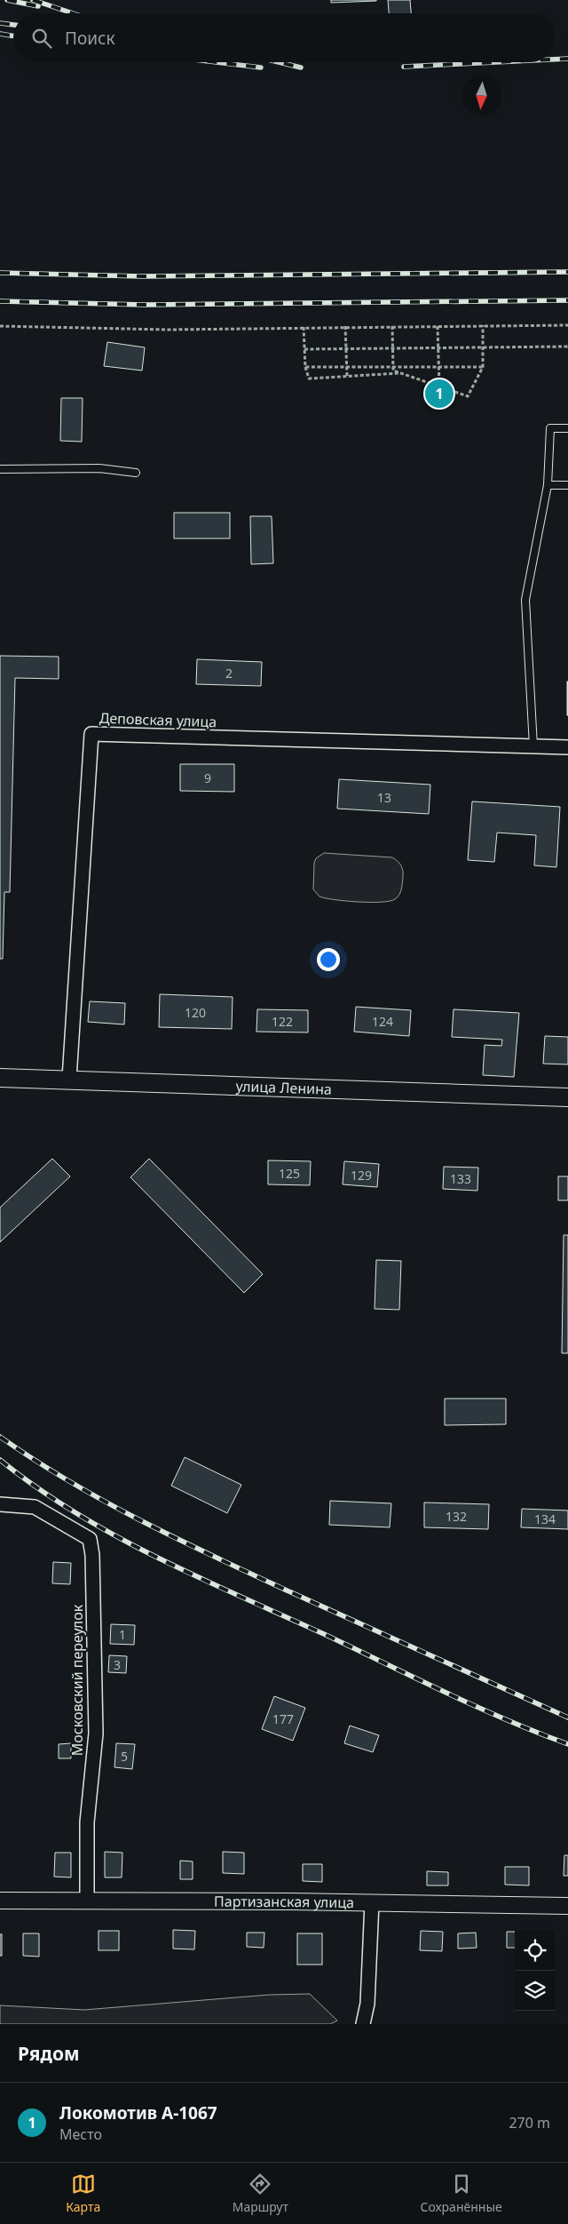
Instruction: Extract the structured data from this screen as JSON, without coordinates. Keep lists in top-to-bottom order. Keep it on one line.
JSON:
{"streets":{"main road":["улица Ленина"],"street":["Деповская улица","Московский переулок","Партизанская улица"]},"crossings":[["Деповская улица","улица Ленина"],["Московский переулок","Партизанская улица"]],"house_numbers":["2","9","13","120","122","124","125","129","133","132","134","1","3","177","5"],"north":"bottom","page":{"search":"Поиск","pins":"1","heading":"Рядом","list":[{"mark":"1","name":"Локомотив А-1067","note":"Место","value":"270 m"}],"nav":["Карта","Маршрут","Сохранённые"]}}
